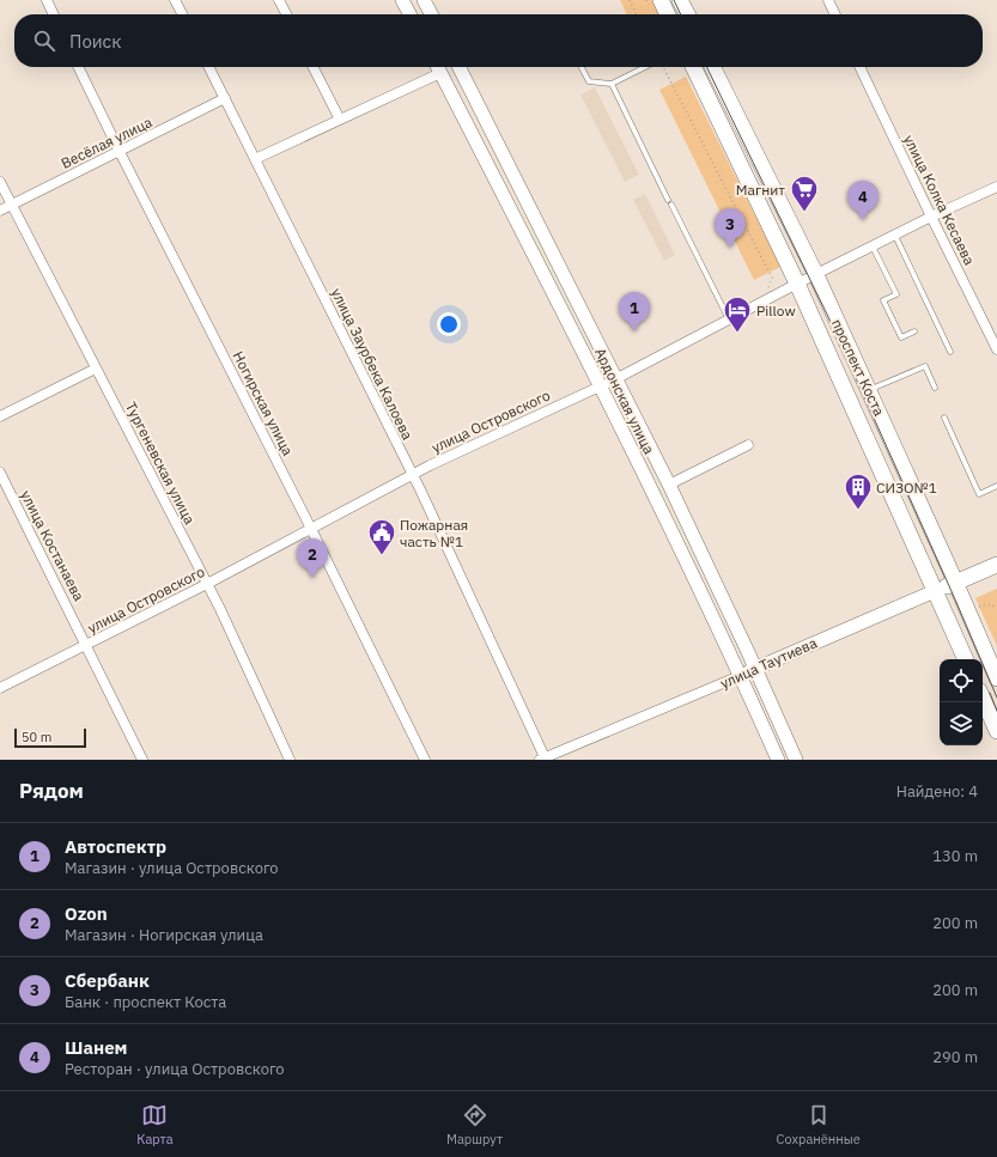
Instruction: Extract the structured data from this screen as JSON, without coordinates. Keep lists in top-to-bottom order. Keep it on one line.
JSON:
{"streets":{"main road":["проспект Коста","Ардонская улица","улица Таутиева"],"street":["Весёлая улица","улица Колка Кесаева","улица Заурбека Калоева","Ногирская улица","улица Островского","Тургеневская улица","улица Костанаева"]},"crossings":[["Весёлая улица","улица Заурбека Калоева"],["Весёлая улица","Ногирская улица"],["Весёлая улица","Тургеневская улица"],["улица Колка Кесаева","улица Островского"],["улица Заурбека Калоева","улица Островского"],["улица Заурбека Калоева","улица Таутиева"],["проспект Коста","улица Островского"],["проспект Коста","улица Таутиева"],["Ардонская улица","улица Островского"],["Ардонская улица","улица Таутиева"],["Ногирская улица","улица Островского"],["улица Островского","Тургеневская улица"],["улица Островского","улица Костанаева"]],"places":{"supermarket":["Магнит"],"hotel":["Pillow"],"building":["СИЗО№1"],"public building":["Пожарная часть №1"]},"scale_bar":"50 m","page":{"search":"Поиск","pins":["4","3","1","2"],"scale":"50 m","heading":["Рядом","Найдено: 4"],"list":[{"mark":"1","name":"Автоспектр","note":"Магазин · улица Островского","value":"130 m"},{"mark":"2","name":"Ozon","note":"Магазин · Ногирская улица","value":"200 m"},{"mark":"3","name":"Сбербанк","note":"Банк · проспект Коста","value":"200 m"},{"mark":"4","name":"Шанем","note":"Ресторан · улица Островского","value":"290 m"}],"nav":["Карта","Маршрут","Сохранённые"]}}
